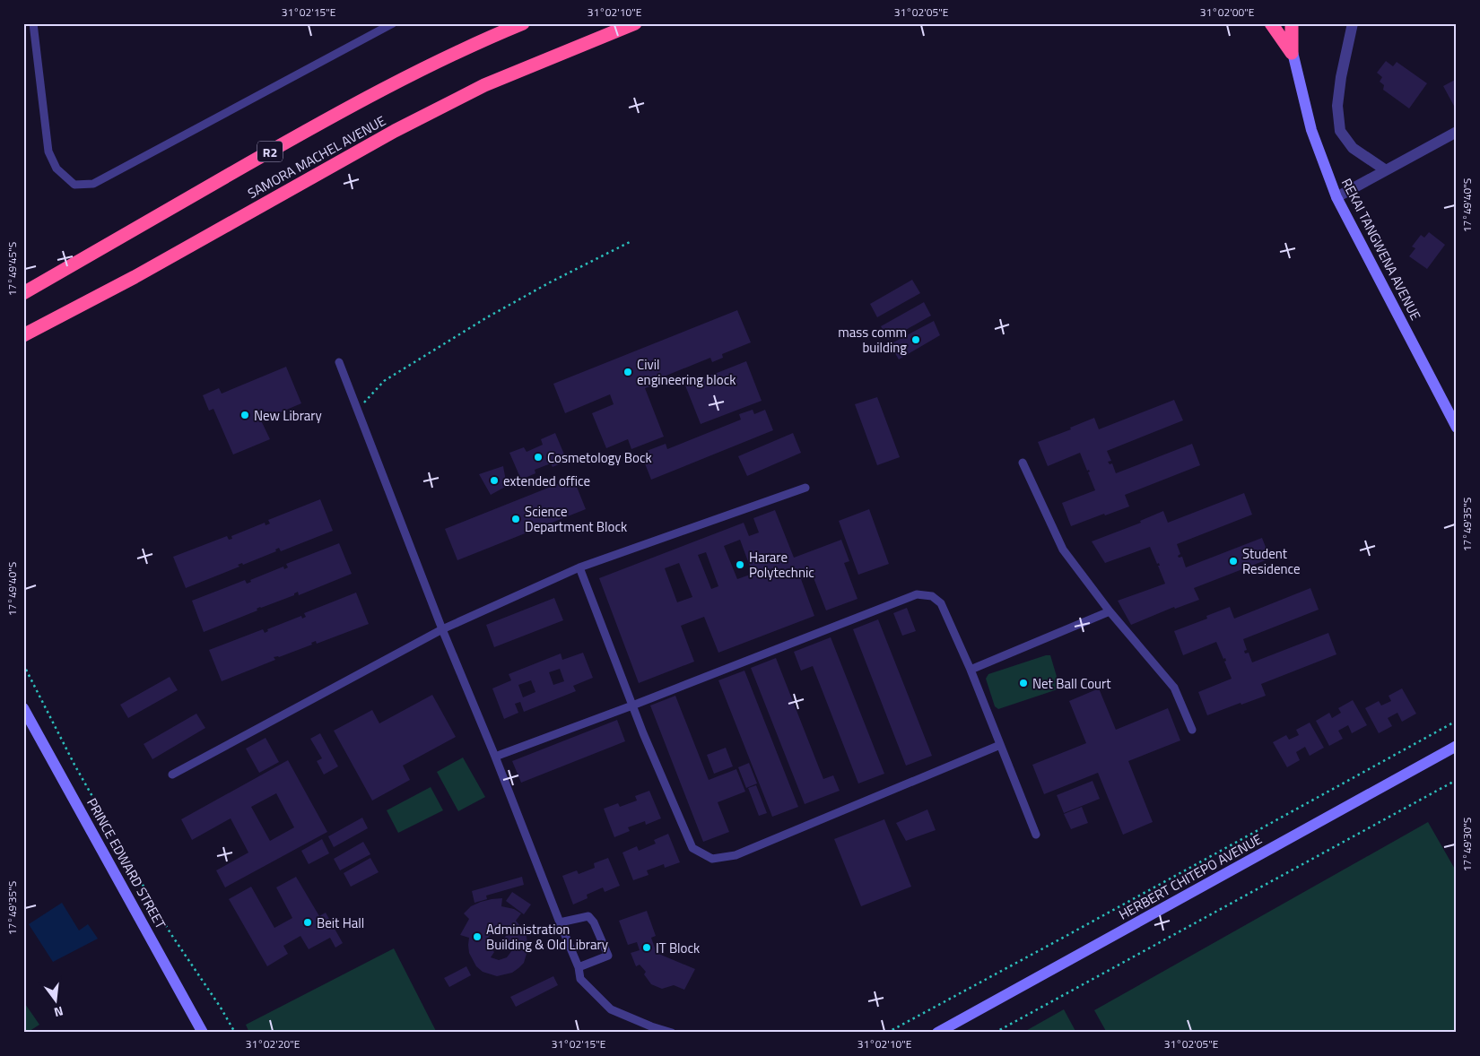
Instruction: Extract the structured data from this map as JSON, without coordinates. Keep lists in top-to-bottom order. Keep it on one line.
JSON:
{"streets":{"highway":["R2","SAMORA MACHEL AVENUE"],"main road":["REKAI TANGWENA AVENUE","PRINCE EDWARD STREET","HERBERT CHITEPO AVENUE"]},"places":["mass comm building","Civil engineering block","New Library","Cosmetology Bock","extended office","Science Department Block","Student Residence","Harare Polytechnic","Net Ball Court","Beit Hall","Administration Building & Old Library","IT Block"],"north":"bottom","coordinates":["31°02'15\"E","31°02'10\"E","31°02'05\"E","31°02'00\"E","17°49'40\"S","17°49'45\"S","17°49'35\"S","17°49'30\"S","31°02'20\"E"]}
